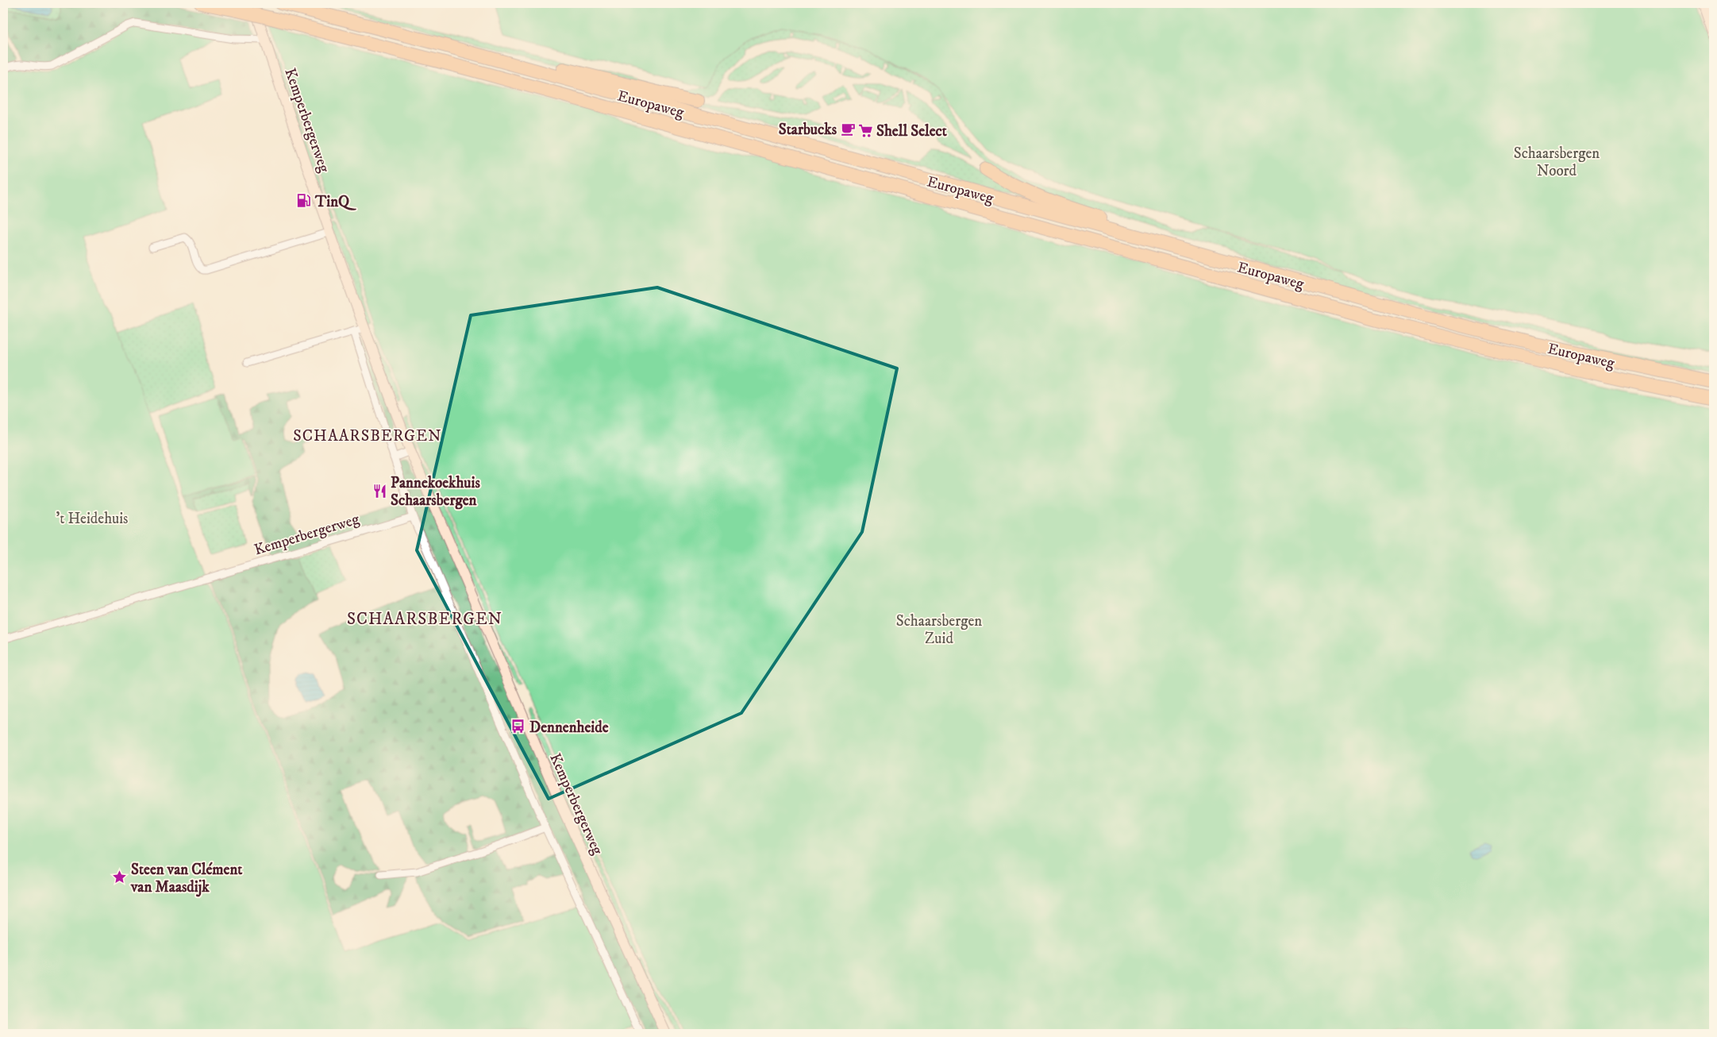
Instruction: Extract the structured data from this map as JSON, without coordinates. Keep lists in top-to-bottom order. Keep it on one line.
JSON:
{"streets":{"highway":["Europaweg"],"main road":["Kemperbergerweg"]},"districts":["SCHAARSBERGEN","SCHAARSBERGEN"],"parks":["Schaarsbergen Noord","'t Heidehuis","Schaarsbergen Zuid"],"places":{"cafe":["Starbucks"],"supermarket":["Shell Select"],"fuel station":["TinQ"],"restaurant":["Pannekoekhuis Schaarsbergen"],"bus stop":["Dennenheide"],"place":["Steen van Clément van Maasdijk"]}}
